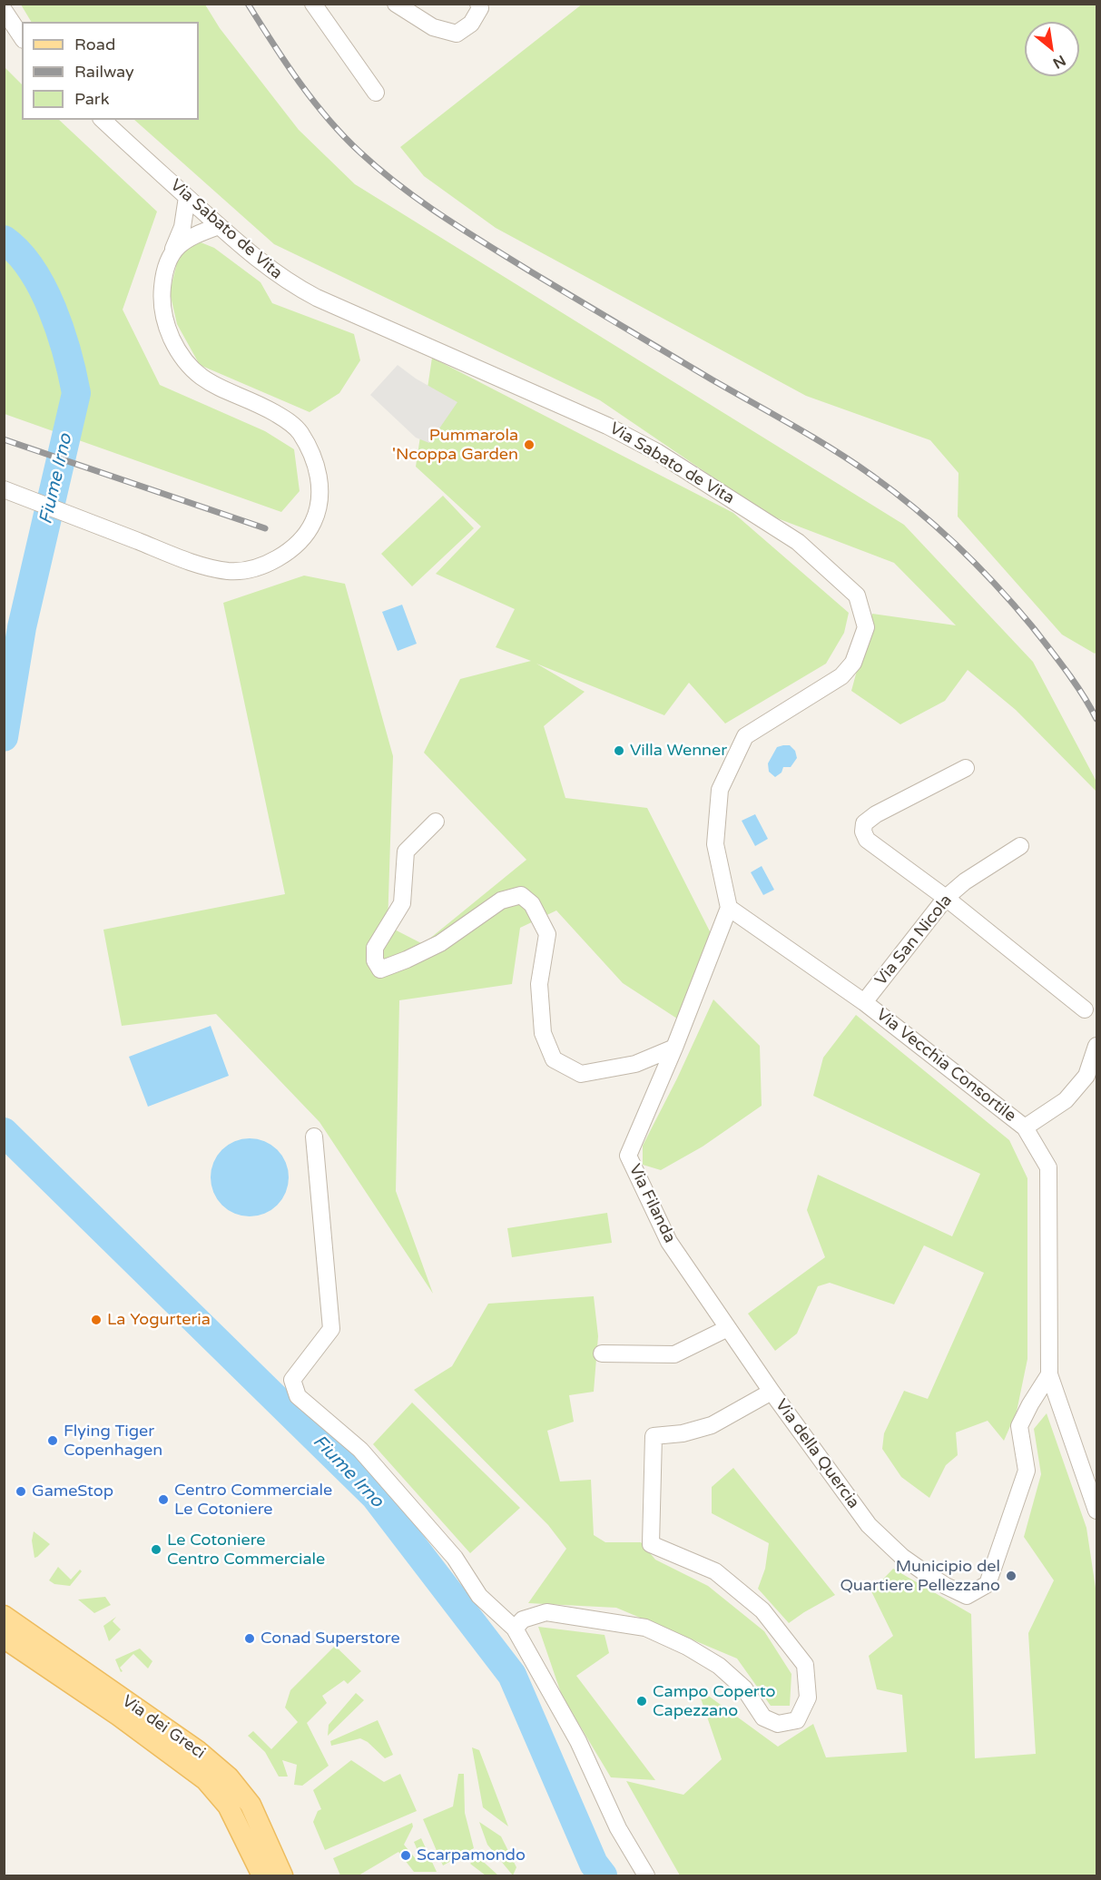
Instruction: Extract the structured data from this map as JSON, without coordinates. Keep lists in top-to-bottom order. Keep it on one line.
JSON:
{"streets":{"main road":["Via dei Greci"],"street":["Via Sabato de Vita","Via San Nicola","Via Vecchia Consortile","Via Filanda","Via della Quercia"]},"crossings":[["Via Sabato de Vita","Via Vecchia Consortile"],["Via Sabato de Vita","Via Filanda"],["Via San Nicola","Via Vecchia Consortile"],["Via Vecchia Consortile","Via Filanda"],["Via Vecchia Consortile","Via della Quercia"],["Via Filanda","Via della Quercia"]],"water":["Fiume Irno"],"places":["Pummarola 'Ncoppa Garden","Villa Wenner","La Yogurteria","Flying Tiger Copenhagen","GameStop","Centro Commerciale Le Cotoniere","Le Cotoniere Centro Commerciale","Municipio del Quartiere Pellezzano","Conad Superstore","Campo Coperto Capezzano","Scarpamondo"],"legend":["Road","Railway","Park"],"north":"bottom right"}
